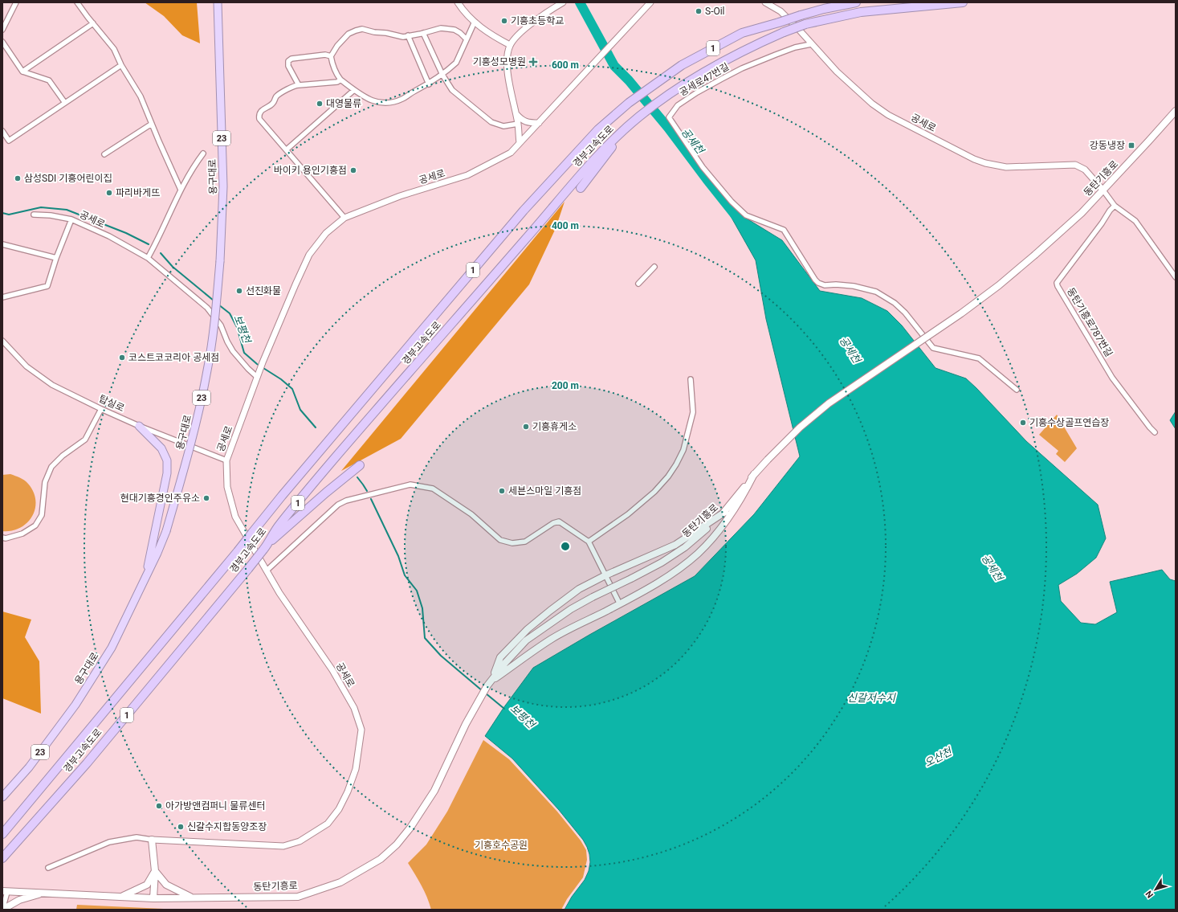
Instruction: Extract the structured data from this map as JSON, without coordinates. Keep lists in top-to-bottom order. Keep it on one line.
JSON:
{"streets":{"highway":["1","23","경부고속도로","용구대로"],"main road":["동탄기흥로"],"street":["공세로47번길","공세로","동탄기흥로787번길","탑실로"]},"crossings":[["공세로47번길","공세로"],["공세로","동탄기흥로"],["공세로","탑실로"]],"water":["공세천","보평천","신갈저수지","오산천"],"parks":["기흥호수공원"],"places":{"other":["S-Oil","기흥초등학교","대영물류","바이키 용인기흥점","삼성SDI 기흥어린이집","파리바게뜨","선진화물","코스트코코리아 공세점","기흥수상골프연습장","기흥휴게소","세븐스마일 기흥점","현대기흥경인주유소","아가방앤컴퍼니 물류센터","신갈수지합동양조장"],"health":["기흥성모병원"],"transit":["강동냉장"]},"north":"bottom left","rings":["600 m","400 m","200 m"]}
